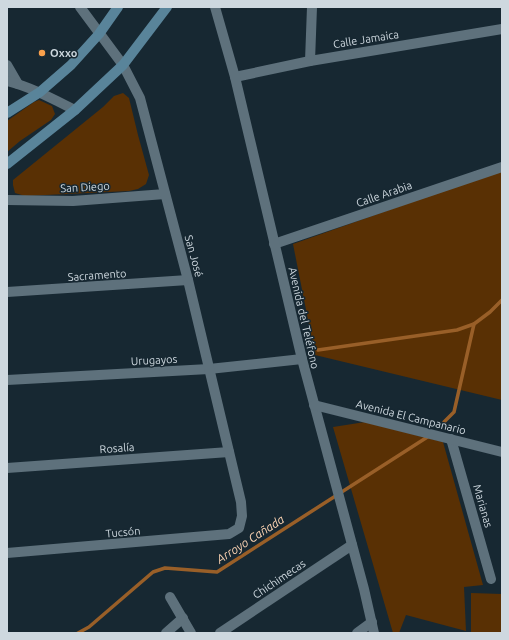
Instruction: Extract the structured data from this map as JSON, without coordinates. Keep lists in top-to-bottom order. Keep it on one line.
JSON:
{"streets":{"street":["Calle Jamaica","San Diego","Calle Arabia","San José","Sacramento","Avenida del Teléfono","Urugayos","Avenida El Campanario","Rosalía","Marianas","Tucsón","Chichimecas"]},"crossings":[["Calle Jamaica","Avenida del Teléfono"],["San Diego","San José"],["Calle Arabia","Avenida del Teléfono"],["San José","Sacramento"],["San José","Urugayos"],["San José","Rosalía"],["San José","Tucsón"],["Avenida del Teléfono","Urugayos"],["Avenida del Teléfono","Avenida El Campanario"],["Avenida del Teléfono","Chichimecas"],["Avenida El Campanario","Marianas"]],"water":["Arroyo Cañada"],"places":["Oxxo"]}
